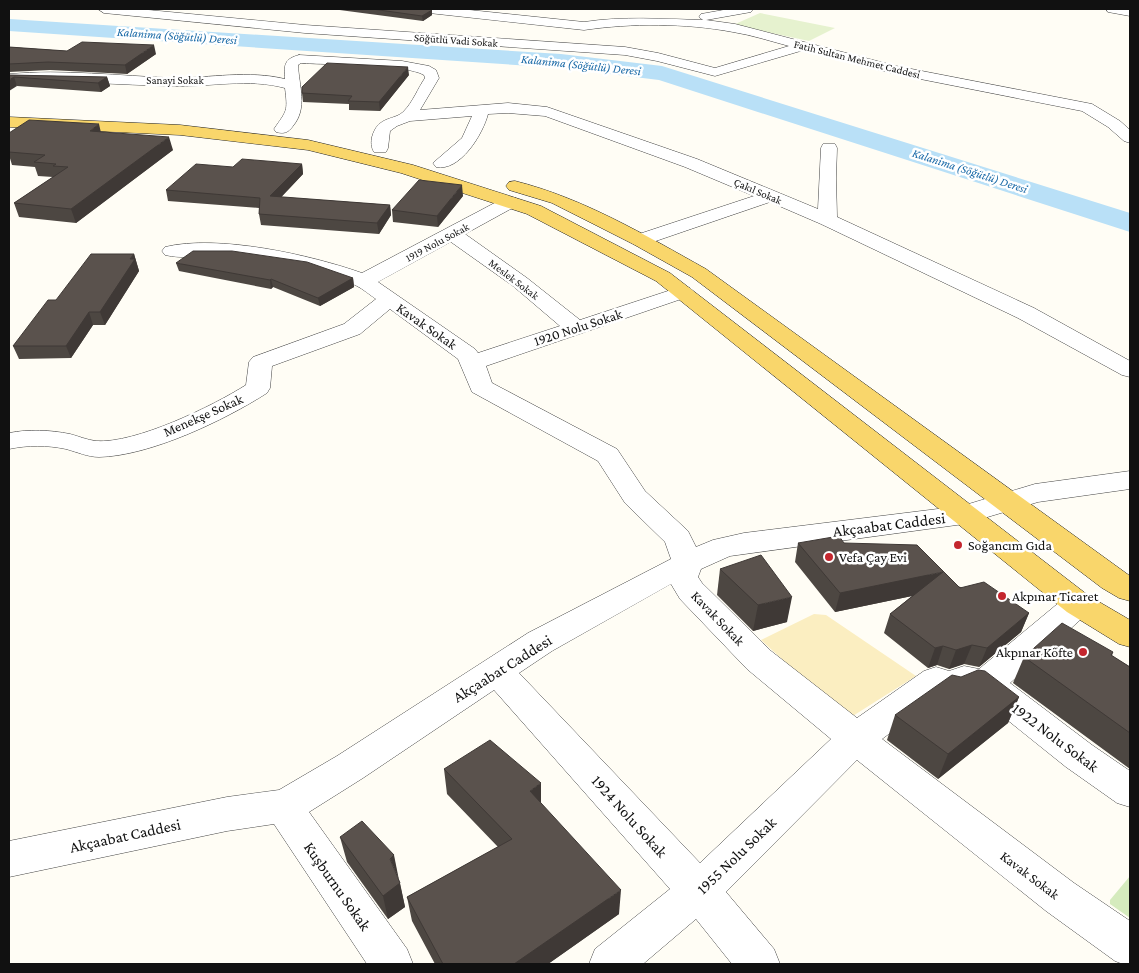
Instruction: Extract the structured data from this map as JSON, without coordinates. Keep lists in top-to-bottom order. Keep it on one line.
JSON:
{"streets":{"street":["Söğütlü Vadi Sokak","Fatih Sultan Mehmet Caddesi","Sanayi Sokak","Çakıl Sokak","1919 Nolu Sokak","Meslek Sokak","Kavak Sokak","1920 Nolu Sokak","Menekşe Sokak","Akçaabat Caddesi","1922 Nolu Sokak","1924 Nolu Sokak","1955 Nolu Sokak","Kuşburnu Sokak"]},"crossings":[["Söğütlü Vadi Sokak","Fatih Sultan Mehmet Caddesi"],["1919 Nolu Sokak","Meslek Sokak"],["1919 Nolu Sokak","Kavak Sokak"],["Meslek Sokak","1920 Nolu Sokak"],["Kavak Sokak","1920 Nolu Sokak"],["Kavak Sokak","Menekşe Sokak"],["Kavak Sokak","Akçaabat Caddesi"],["Kavak Sokak","1955 Nolu Sokak"],["Akçaabat Caddesi","1924 Nolu Sokak"],["Akçaabat Caddesi","Kuşburnu Sokak"],["1922 Nolu Sokak","1955 Nolu Sokak"],["1924 Nolu Sokak","1955 Nolu Sokak"]],"water":["Kalanima (Söğütlü) Deresi"],"places":["Soğancım Gıda","Vefa Çay Evi","Akpınar Ticaret","Akpınar Köfte"]}
